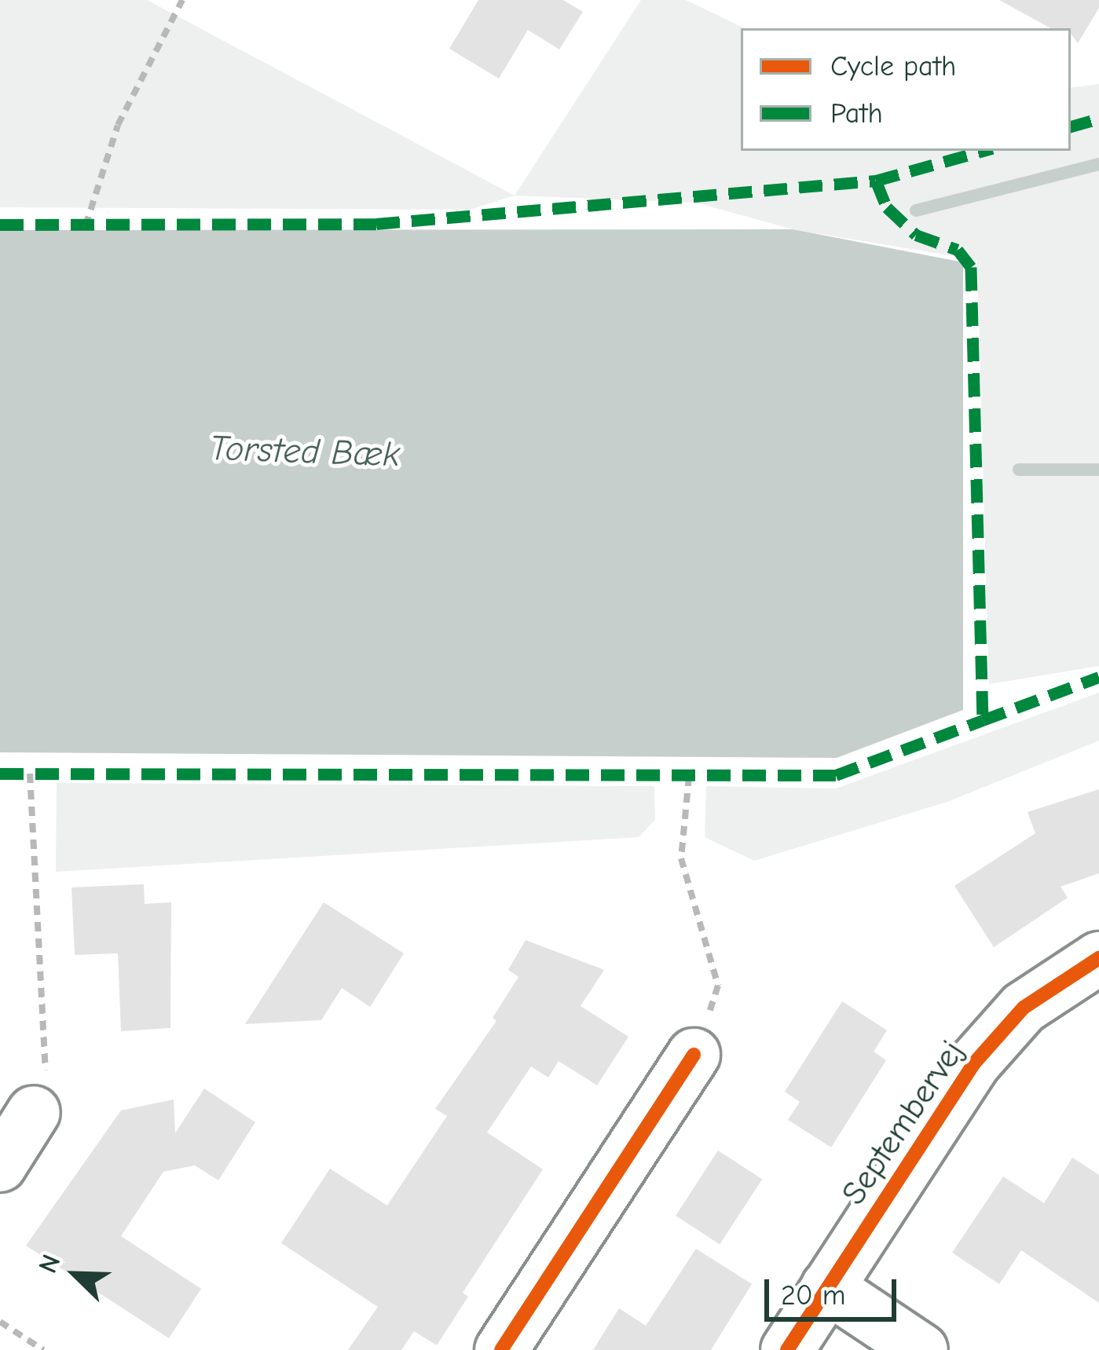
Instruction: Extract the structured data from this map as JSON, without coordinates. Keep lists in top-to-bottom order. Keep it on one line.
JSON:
{"streets":{"street":["Septembervej"]},"water":["Torsted Bæk"],"legend":["Cycle path","Path"],"scale_bar":"20 m","north":"top left"}
